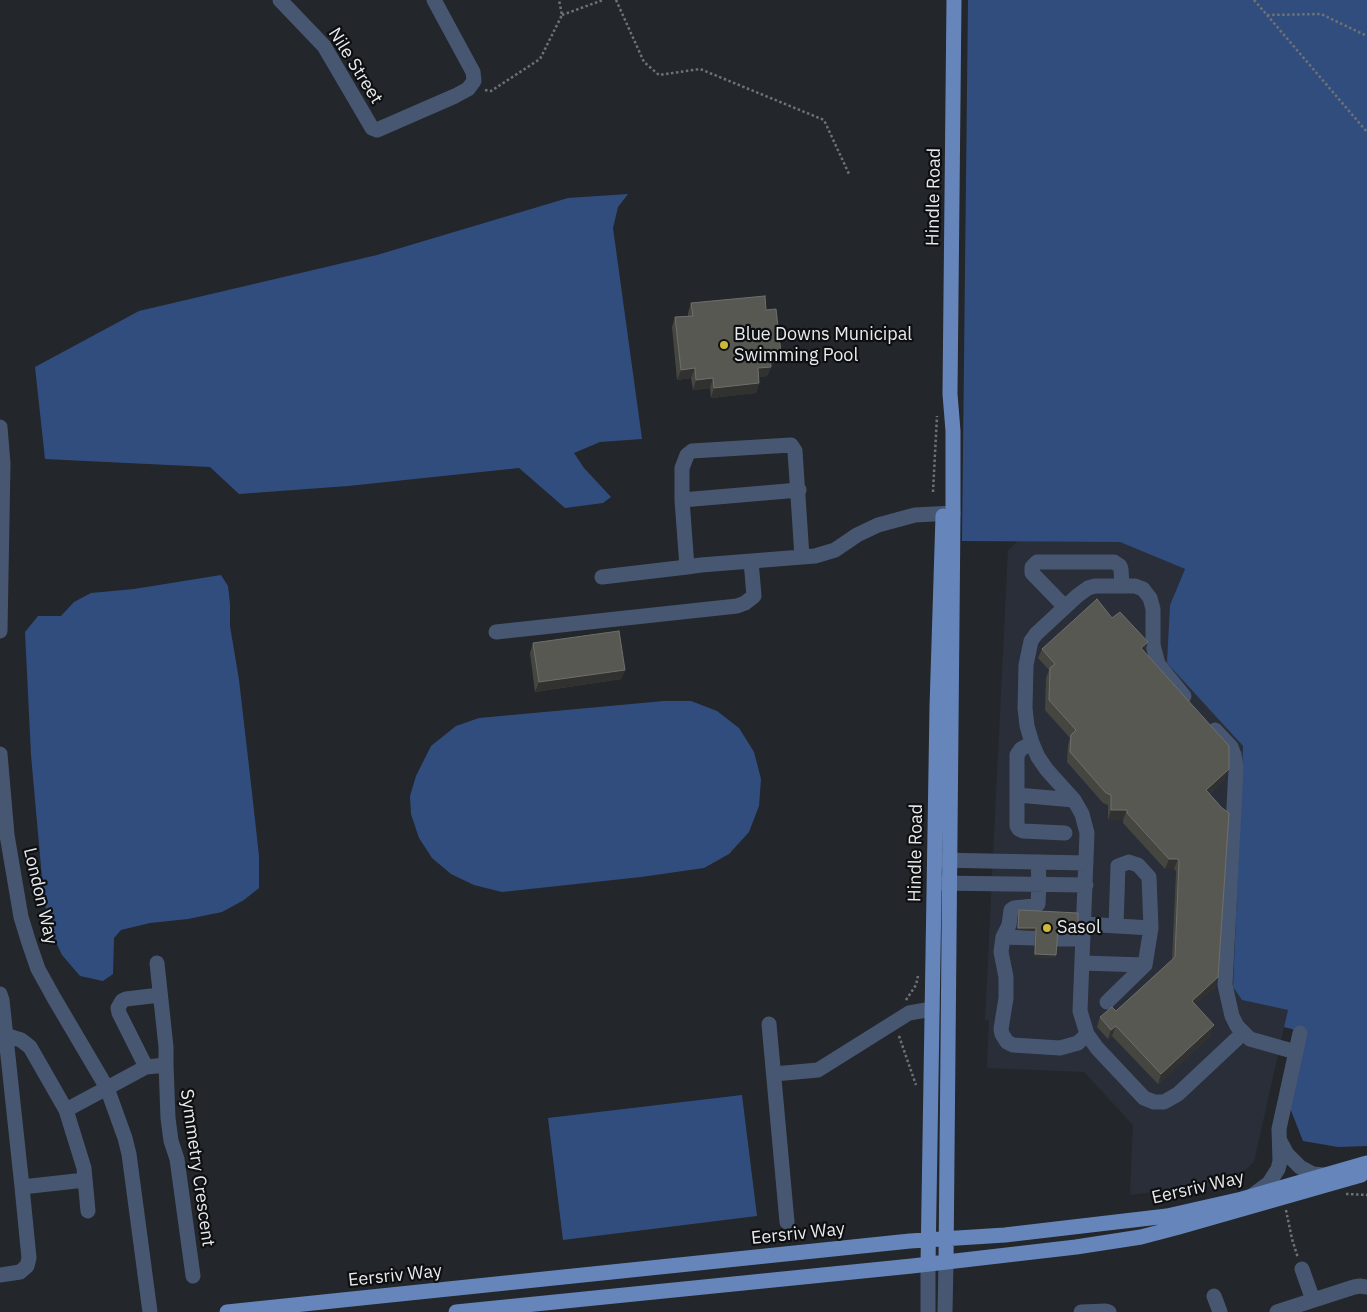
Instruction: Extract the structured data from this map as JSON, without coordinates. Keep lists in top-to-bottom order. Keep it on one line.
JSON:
{"streets":{"main road":["Hindle Road","Eersriv Way"],"street":["Nile Street","London Way","Symmetry Crescent"]},"crossings":[["Hindle Road","Eersriv Way"]],"places":["Blue Downs Municipal Swimming Pool","Sasol"]}
